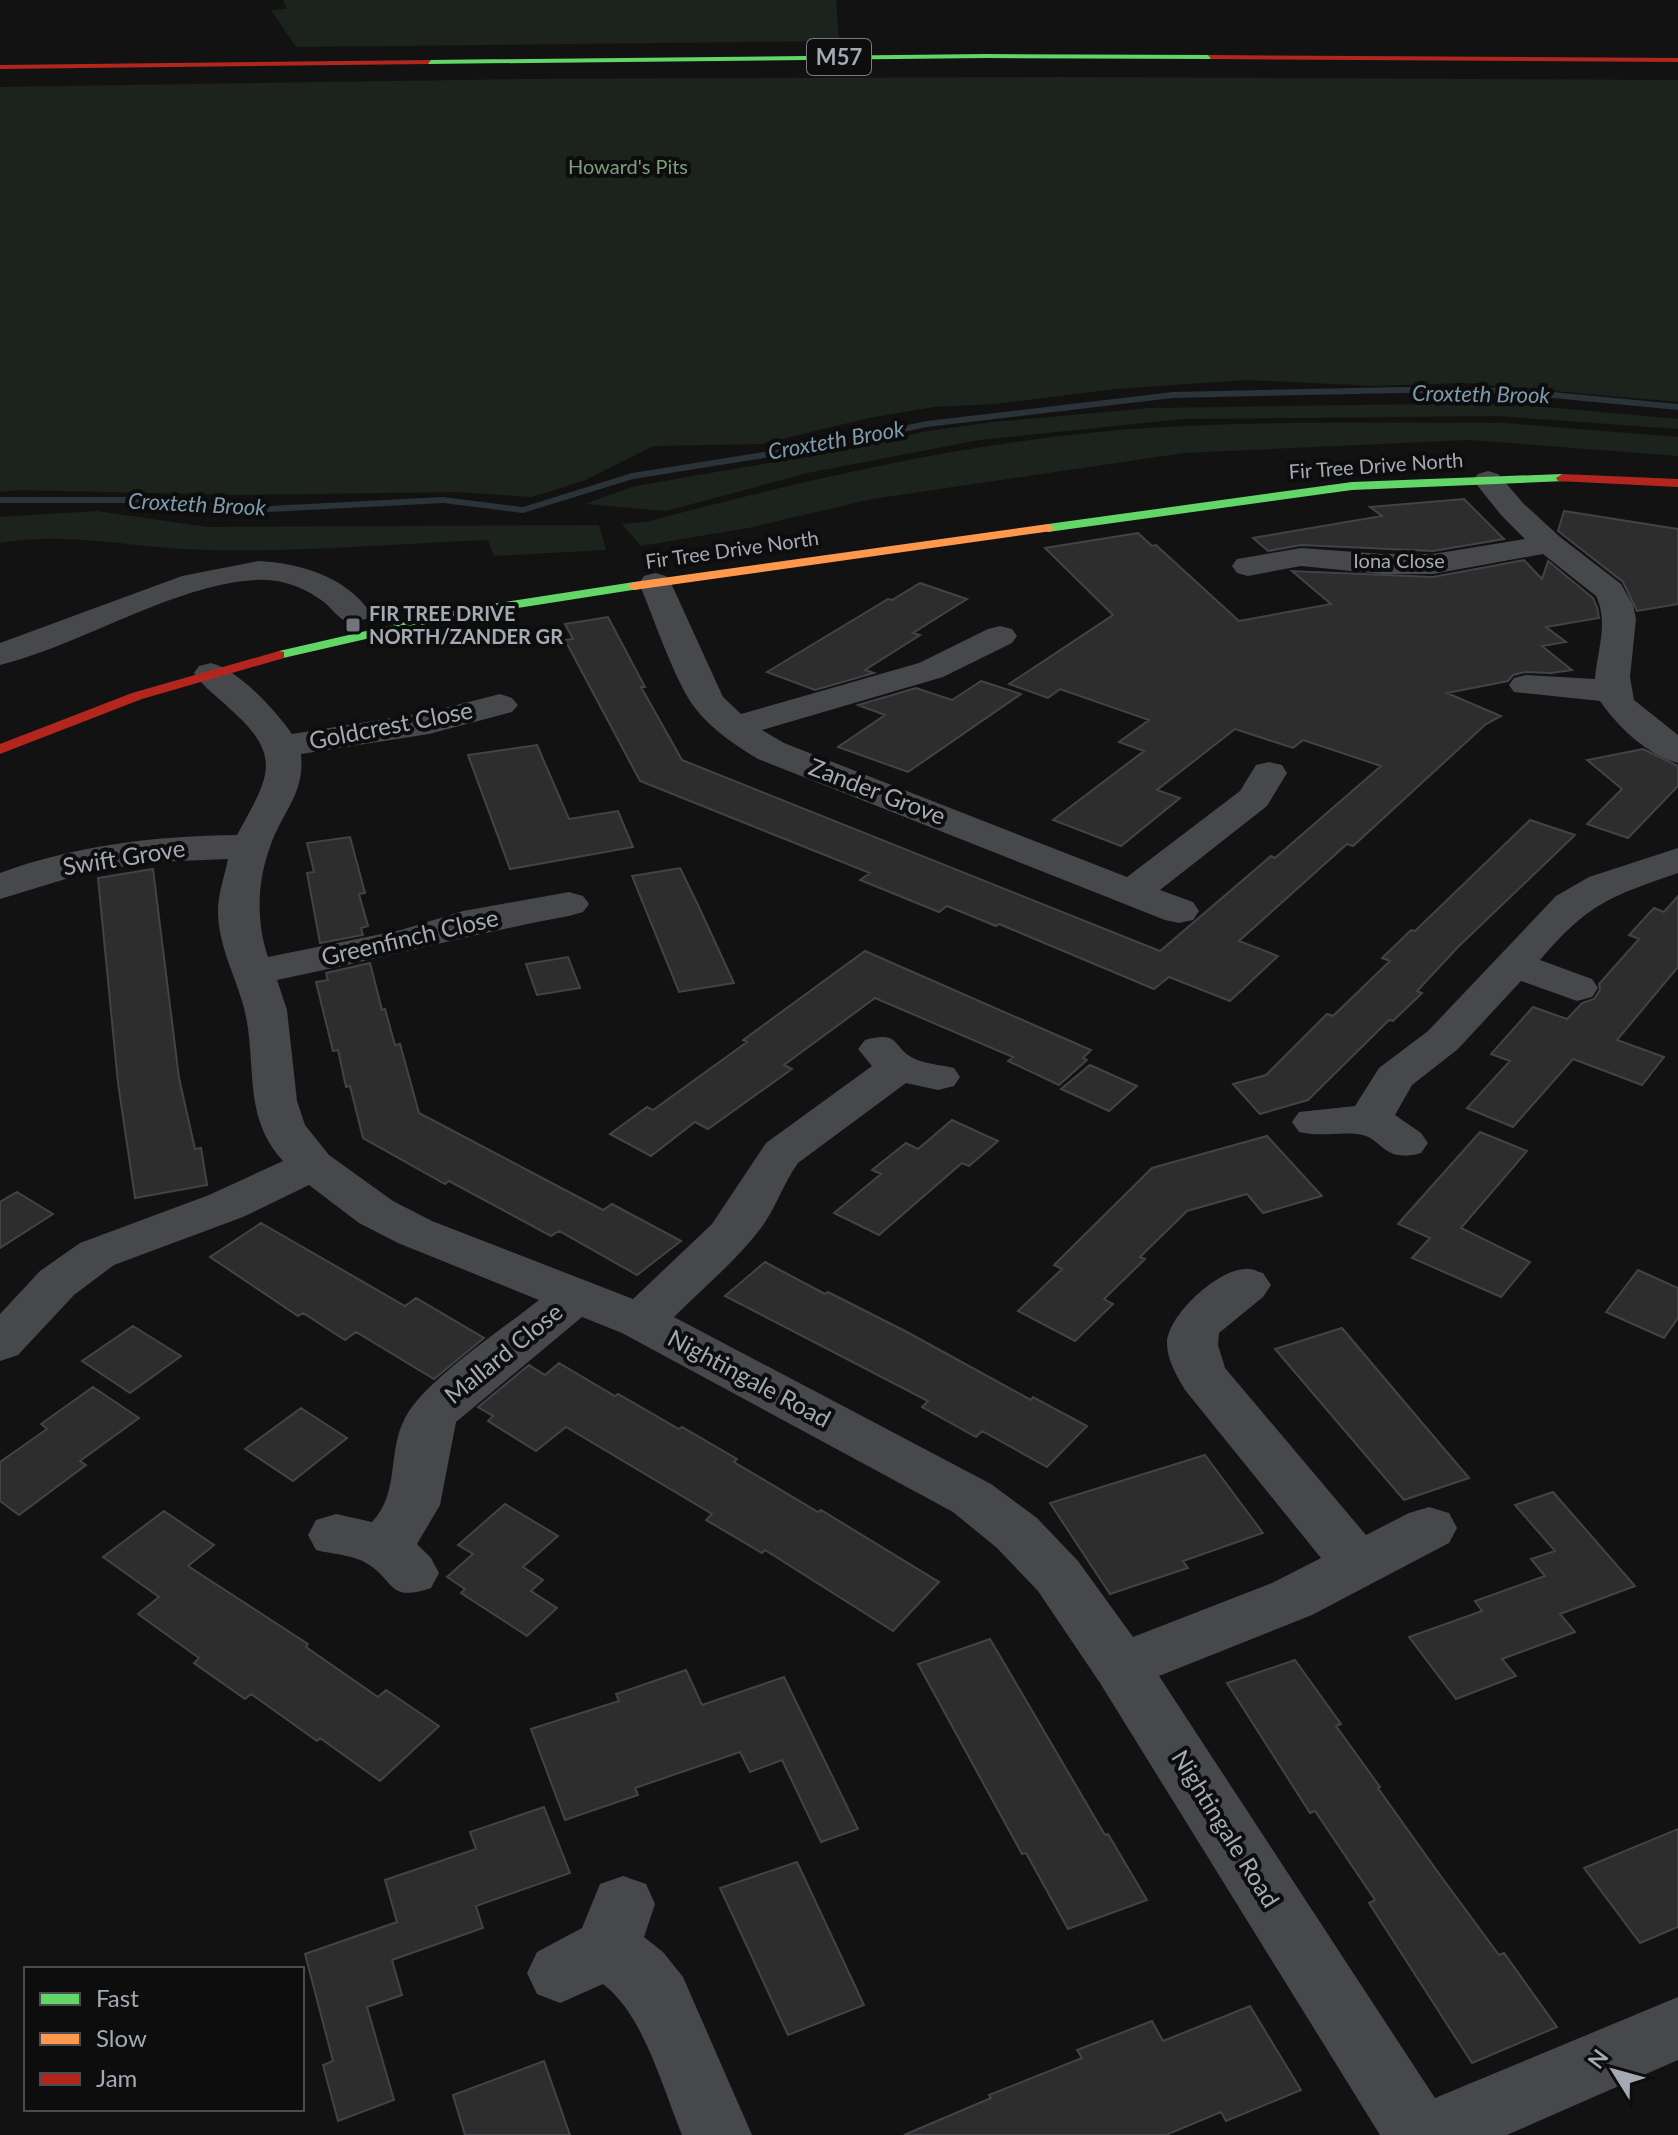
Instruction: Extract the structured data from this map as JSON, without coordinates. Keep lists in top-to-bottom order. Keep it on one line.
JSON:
{"streets":{"main road":["M57","Fir Tree Drive North"],"street":["Iona Close","Goldcrest Close","Zander Grove","Swift Grove","Greenfinch Close","Mallard Close","Nightingale Road"]},"crossings":[["Fir Tree Drive North","Zander Grove"],["Goldcrest Close","Nightingale Road"],["Swift Grove","Nightingale Road"],["Greenfinch Close","Nightingale Road"],["Mallard Close","Nightingale Road"]],"water":["Croxteth Brook"],"parks":["Howard's Pits"],"places":{"transit":["FIR TREE DRIVE NORTH/ZANDER GR"]},"legend":["Fast","Slow","Jam"],"north":"top left"}
